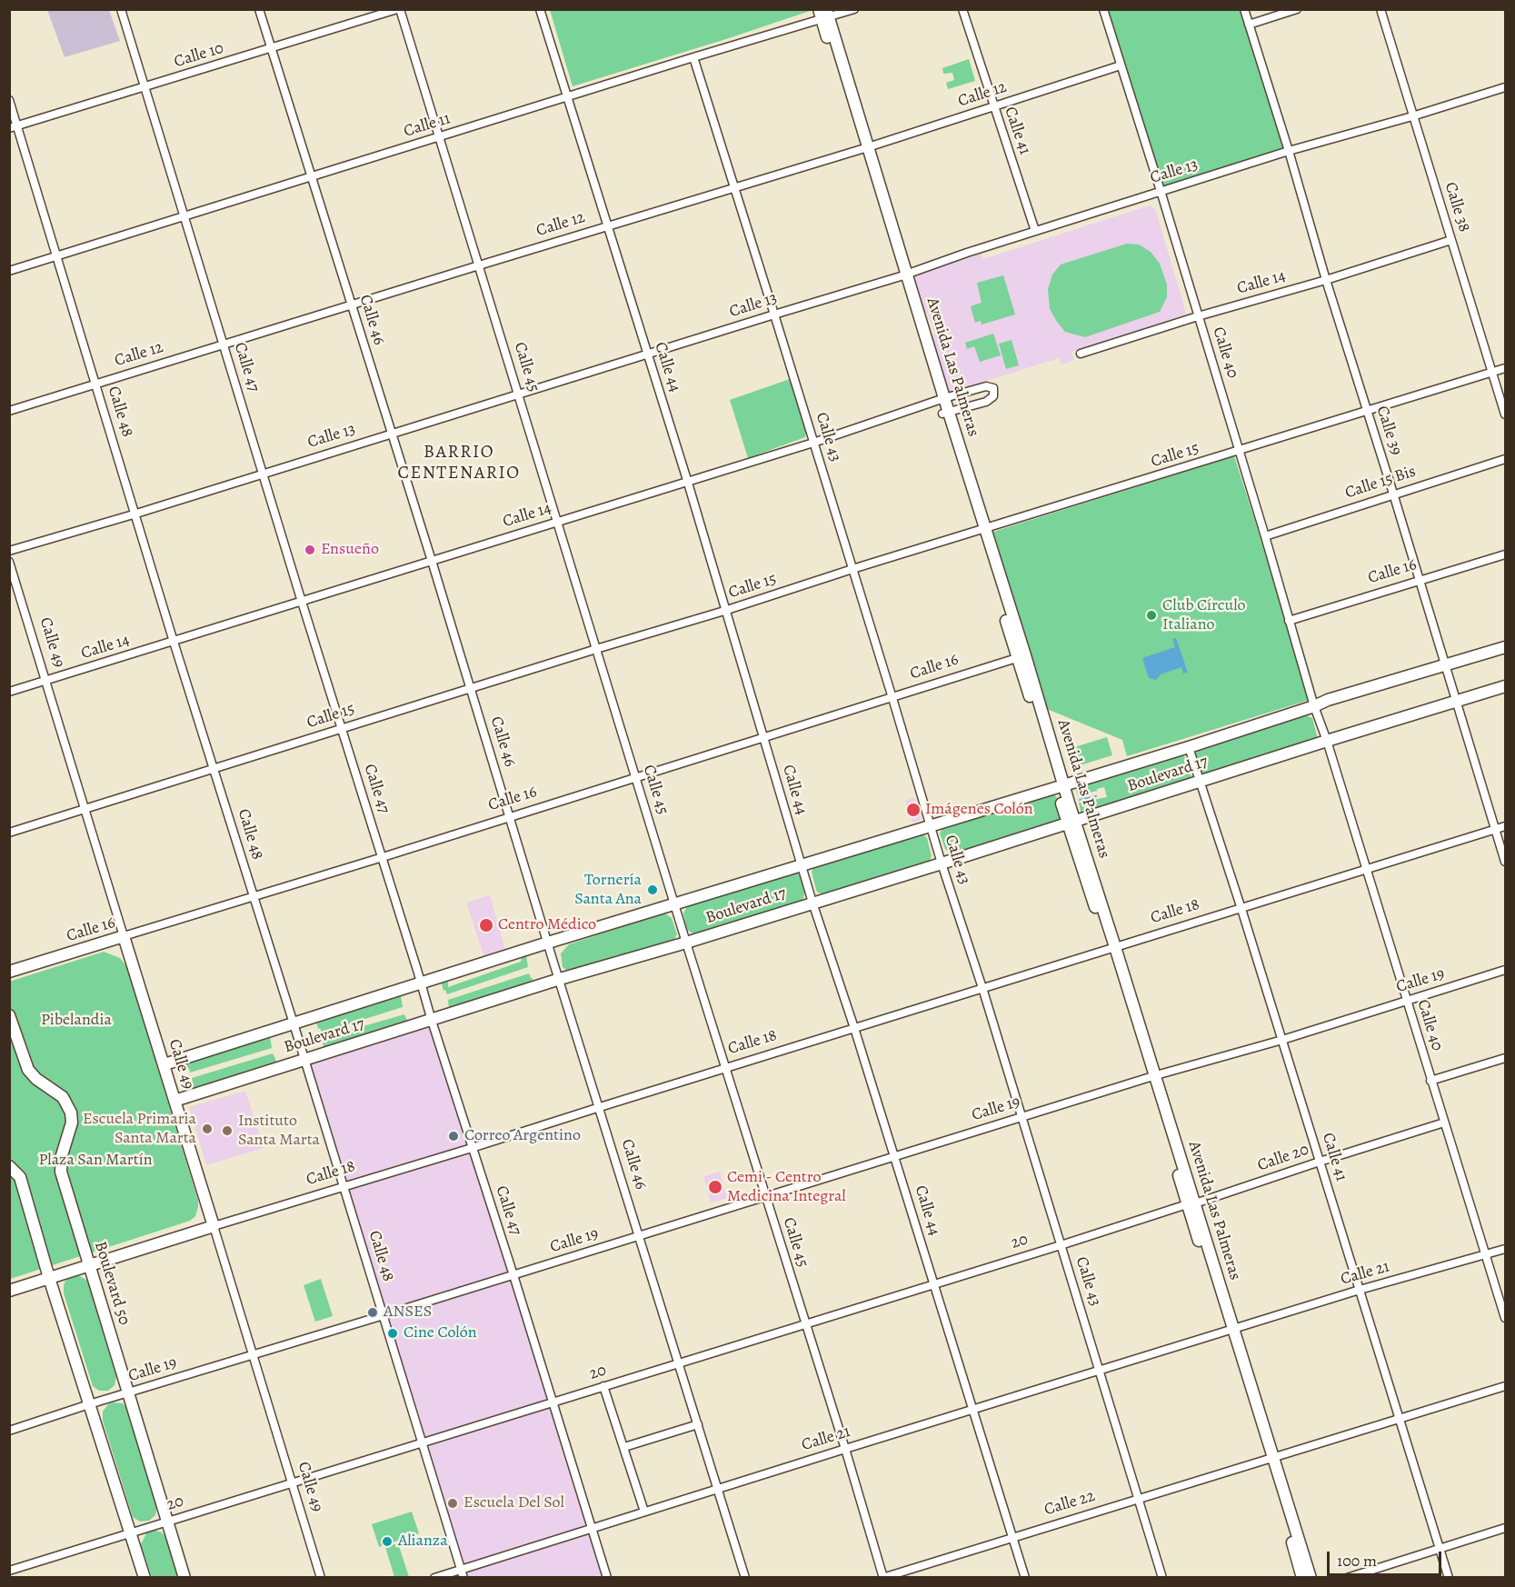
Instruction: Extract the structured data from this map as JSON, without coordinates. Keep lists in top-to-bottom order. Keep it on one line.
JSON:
{"streets":{"main road":["Avenida Las Palmeras","Calle 16","Calle 49","Boulevard 17","Calle 18","Boulevard 50"],"street":["Calle 10","Calle 12","Calle 11","Calle 41","Calle 13","Calle 38","Calle 14","Calle 46","Calle 40","Calle 47","Calle 45","Calle 44","Calle 48","Calle 39","Calle 43","Calle 15","Calle 15 Bis","Calle 19","Calle 20","20","Calle 21","Calle 22"]},"crossings":[["Calle 10","Calle 46"],["Calle 10","Calle 47"],["Calle 10","Calle 45"],["Calle 10","Calle 48"],["Calle 12","Calle 41"],["Calle 12","Calle 46"],["Calle 12","Calle 40"],["Calle 12","Calle 47"],["Calle 12","Calle 45"],["Calle 12","Calle 44"],["Calle 12","Avenida Las Palmeras"],["Calle 12","Calle 48"],["Calle 12","Calle 43"],["Calle 11","Calle 46"],["Calle 11","Calle 47"],["Calle 11","Calle 45"],["Calle 11","Calle 44"],["Calle 11","Avenida Las Palmeras"],["Calle 11","Calle 48"],["Calle 11","Calle 43"],["Calle 41","Calle 13"],["Calle 41","Boulevard 17"],["Calle 41","Calle 18"],["Calle 41","Calle 19"],["Calle 41","Calle 20"],["Calle 41","Calle 21"],["Calle 41","Calle 22"],["Calle 13","Calle 38"],["Calle 13","Calle 46"],["Calle 13","Calle 40"],["Calle 13","Calle 47"],["Calle 13","Calle 45"],["Calle 13","Calle 44"],["Calle 13","Avenida Las Palmeras"],["Calle 13","Calle 48"],["Calle 13","Calle 39"],["Calle 13","Calle 43"],["Calle 38","Calle 14"],["Calle 38","Calle 15"],["Calle 14","Calle 46"],["Calle 14","Calle 40"],["Calle 14","Calle 47"],["Calle 14","Calle 45"],["Calle 14","Calle 44"],["Calle 14","Avenida Las Palmeras"],["Calle 14","Calle 48"],["Calle 14","Calle 39"],["Calle 14","Calle 43"],["Calle 14","Calle 49"],["Calle 46","Calle 15"],["Calle 46","Calle 16"],["Calle 46","Boulevard 17"],["Calle 46","Calle 18"],["Calle 46","Calle 19"],["Calle 46","20"],["Calle 46","Calle 21"],["Calle 40","Calle 15"],["Calle 40","Calle 15 Bis"],["Calle 40","Calle 16"],["Calle 40","Boulevard 17"],["Calle 40","Calle 18"],["Calle 40","Calle 19"],["Calle 40","Calle 20"],["Calle 40","Calle 21"],["Calle 47","Calle 15"],["Calle 47","Calle 16"],["Calle 47","Boulevard 17"],["Calle 47","Calle 18"],["Calle 47","Calle 19"],["Calle 47","20"],["Calle 47","Calle 21"],["Calle 45","Calle 15"],["Calle 45","Calle 16"],["Calle 45","Boulevard 17"],["Calle 45","Calle 18"],["Calle 45","Calle 19"],["Calle 45","20"],["Calle 45","Calle 21"],["Calle 45","Calle 22"],["Calle 44","Calle 15"],["Calle 44","Calle 16"],["Calle 44","Boulevard 17"],["Calle 44","Calle 18"],["Calle 44","Calle 19"],["Calle 44","20"],["Calle 44","Calle 21"],["Calle 44","Calle 22"],["Avenida Las Palmeras","Calle 15"],["Avenida Las Palmeras","Calle 16"],["Avenida Las Palmeras","Boulevard 17"],["Avenida Las Palmeras","Calle 18"],["Avenida Las Palmeras","Calle 19"],["Avenida Las Palmeras","Calle 20"],["Avenida Las Palmeras","20"],["Avenida Las Palmeras","Calle 21"],["Avenida Las Palmeras","Calle 22"],["Calle 48","Calle 15"],["Calle 48","Calle 16"],["Calle 48","Boulevard 17"],["Calle 48","Calle 18"],["Calle 48","Calle 19"],["Calle 48","20"],["Calle 48","Calle 21"],["Calle 39","Calle 15"],["Calle 39","Calle 15 Bis"],["Calle 39","Calle 16"],["Calle 39","Boulevard 17"],["Calle 39","Calle 18"],["Calle 43","Calle 15"],["Calle 43","Calle 16"],["Calle 43","Boulevard 17"],["Calle 43","Calle 18"],["Calle 43","Calle 19"],["Calle 43","20"],["Calle 43","Calle 21"],["Calle 43","Calle 22"],["Calle 15","Calle 49"],["Calle 16","Calle 49"],["Calle 49","Boulevard 17"],["Calle 49","Calle 18"],["Calle 49","Calle 19"],["Calle 49","20"],["Calle 18","Boulevard 50"],["Calle 19","Boulevard 50"],["Calle 20","20"],["20","Boulevard 50"]],"districts":["BARRIO CENTENARIO"],"parks":["Pibelandia","Plaza San Martín"],"places":["Ensueño","Club Círculo Italiano","Imágenes Colón","Tornería Santa Ana","Centro Médico","Escuela Primaria Santa Marta","Instituto Santa Marta","Correo Argentino","Cemi - Centro Medicina Integral","ANSES","Cine Colón","Escuela Del Sol","Alianza"],"scale_bar":"100 m"}
